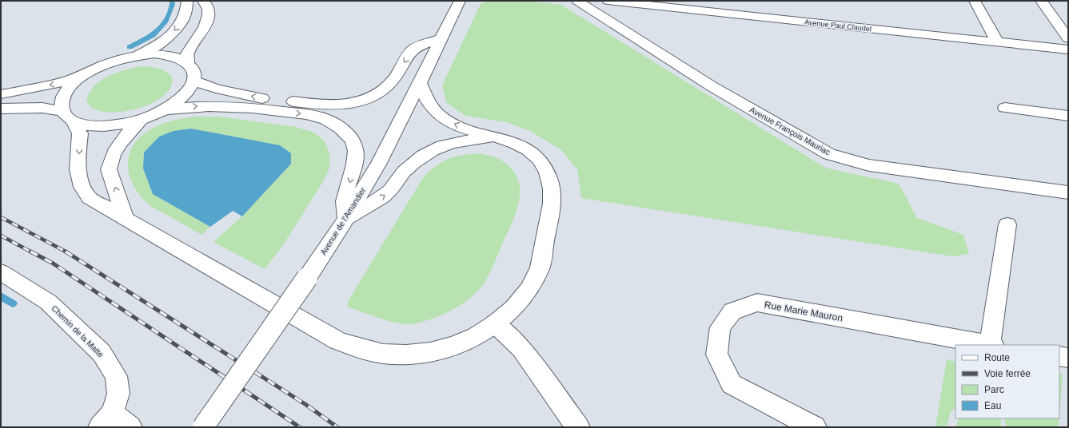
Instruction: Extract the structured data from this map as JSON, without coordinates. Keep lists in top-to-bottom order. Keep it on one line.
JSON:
{"streets":{"main road":["Avenue Paul Claudel","Avenue François Mauriac","Avenue de l'Amandier","Rue Marie Mauron","Chemin de la Matte"]},"legend":["Route","Voie ferrée","Parc","Eau"]}
